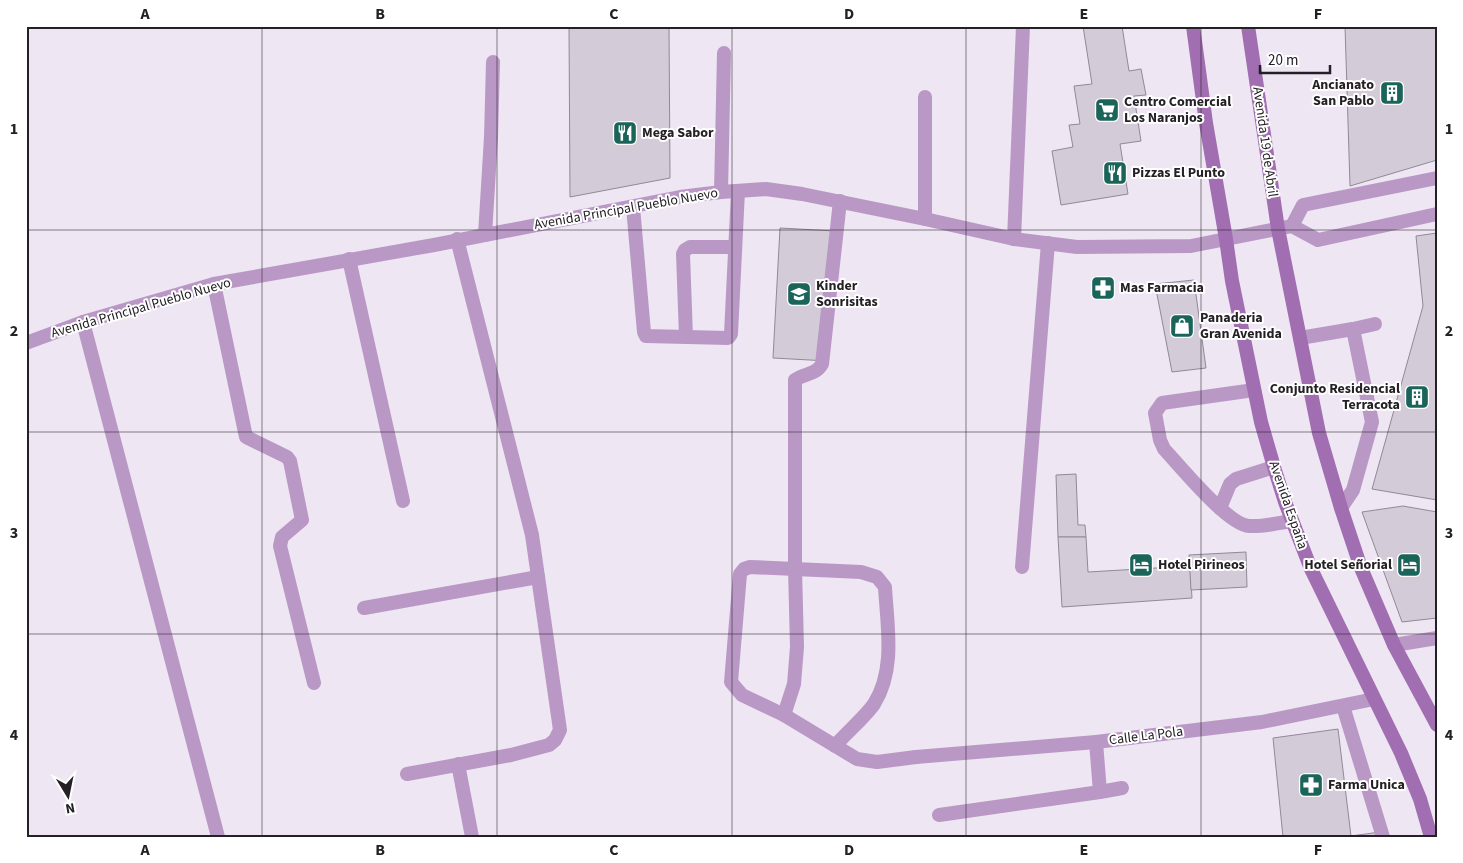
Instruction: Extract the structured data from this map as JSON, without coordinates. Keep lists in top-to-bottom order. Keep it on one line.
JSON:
{"streets":{"main road":["Avenida 19 de Abril","Avenida España"],"street":["Avenida Principal Pueblo Nuevo","Calle La Pola"]},"crossings":[["Avenida 19 de Abril","Avenida Principal Pueblo Nuevo"],["Avenida Principal Pueblo Nuevo","Avenida España"],["Avenida España","Calle La Pola"]],"places":{"building":["Ancianato San Pablo","Conjunto Residencial Terracota"],"supermarket":["Centro Comercial Los Naranjos"],"restaurant":["Mega Sabor","Pizzas El Punto"],"pharmacy":["Mas Farmacia","Farma Unica"],"school or university":["Kinder Sonrisitas"],"shop":["Panaderia Gran Avenida"],"hotel":["Hotel Pirineos","Hotel Señorial"]},"scale_bar":"20 m","north":"bottom","grid":{"columns":["A","B","C","D","E","F"],"rows":["1","2","3","4"]}}
